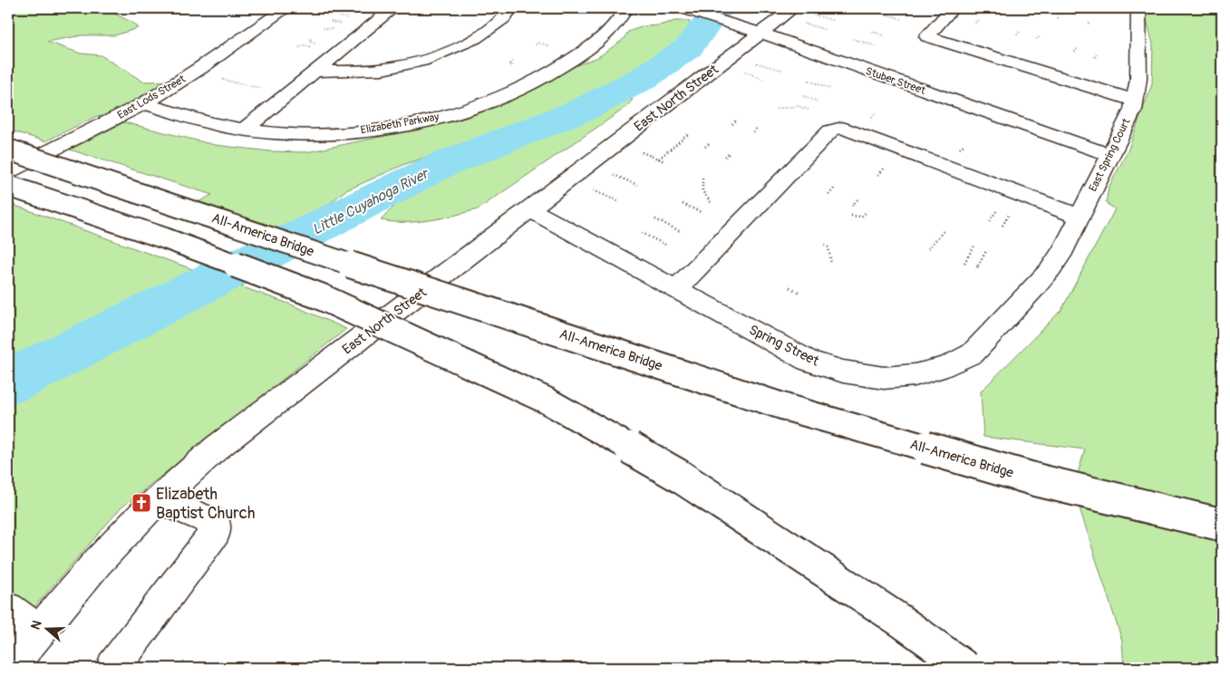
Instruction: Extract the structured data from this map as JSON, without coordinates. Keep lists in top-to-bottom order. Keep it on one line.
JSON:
{"streets":{"street":["Stuber Street","East Lods Street","East North Street","Elizabeth Parkway","East Spring Court","All-America Bridge","Spring Street"]},"crossings":[["Stuber Street","East North Street"],["Stuber Street","East Spring Court"],["East Lods Street","Elizabeth Parkway"],["East North Street","Spring Street"],["East Spring Court","Spring Street"]],"water":["Little Cuyahoga River"],"places":{"church":["Elizabeth Baptist Church"]},"north":"left"}
